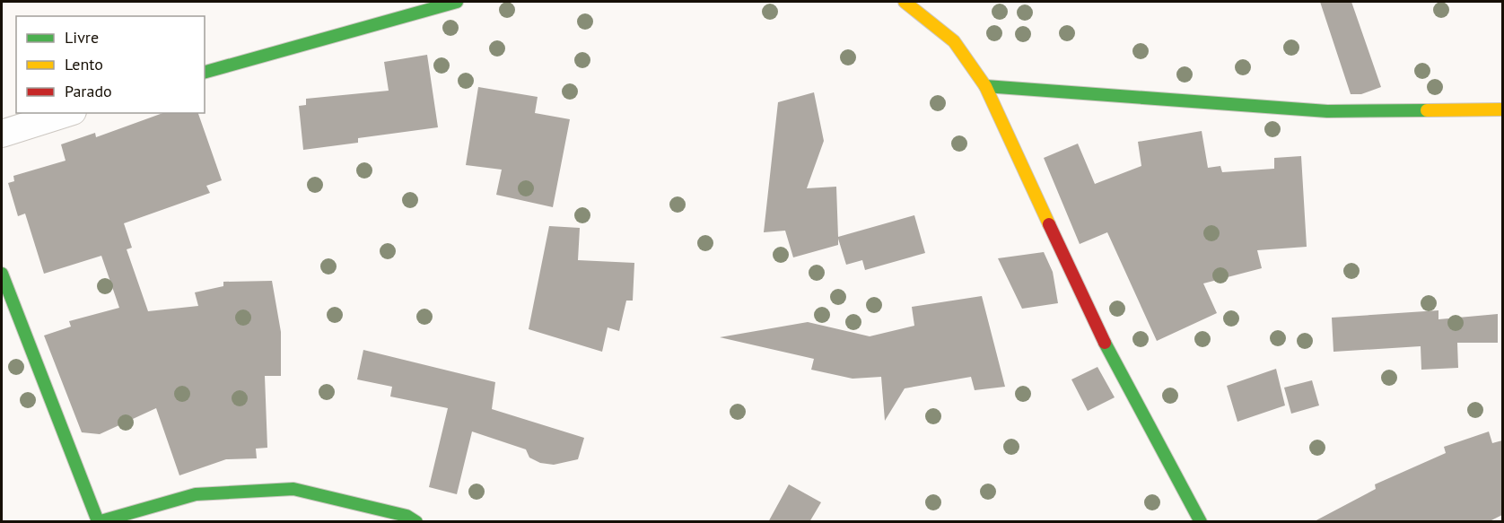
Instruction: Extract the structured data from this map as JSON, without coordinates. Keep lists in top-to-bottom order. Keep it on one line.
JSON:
{"legend":["Livre","Lento","Parado"]}
